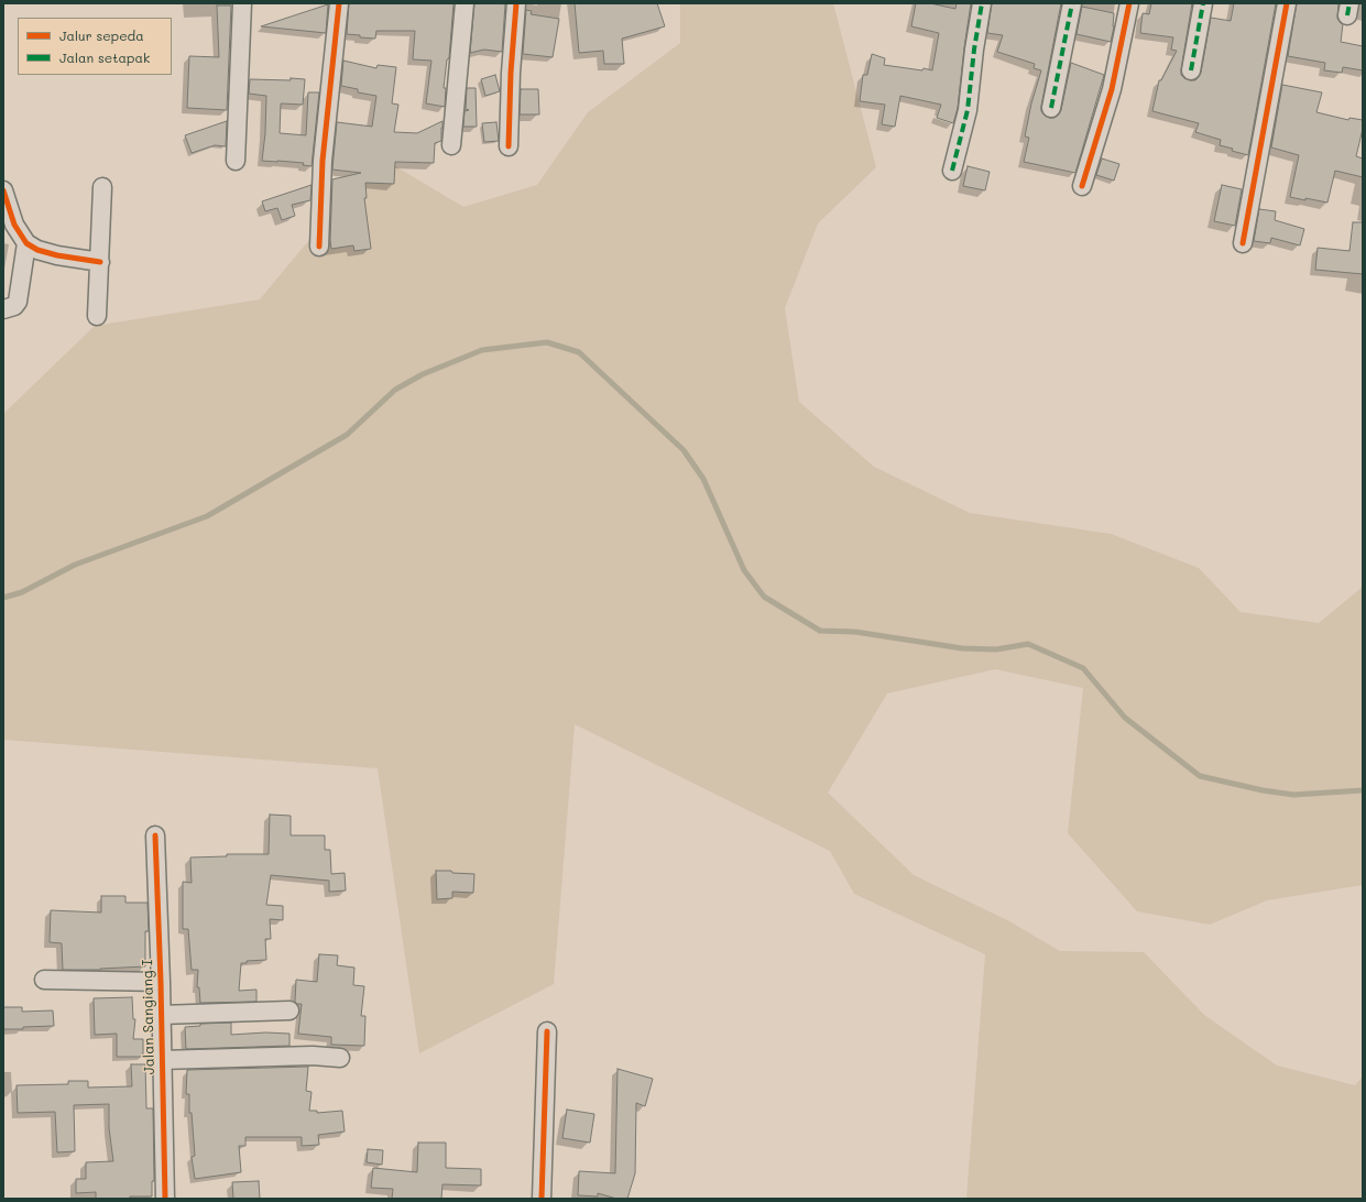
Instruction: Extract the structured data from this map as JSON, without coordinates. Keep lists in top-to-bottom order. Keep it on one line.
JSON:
{"streets":{"street":["Jalan Sangiang I"]},"legend":["Jalur sepeda","Jalan setapak"]}
